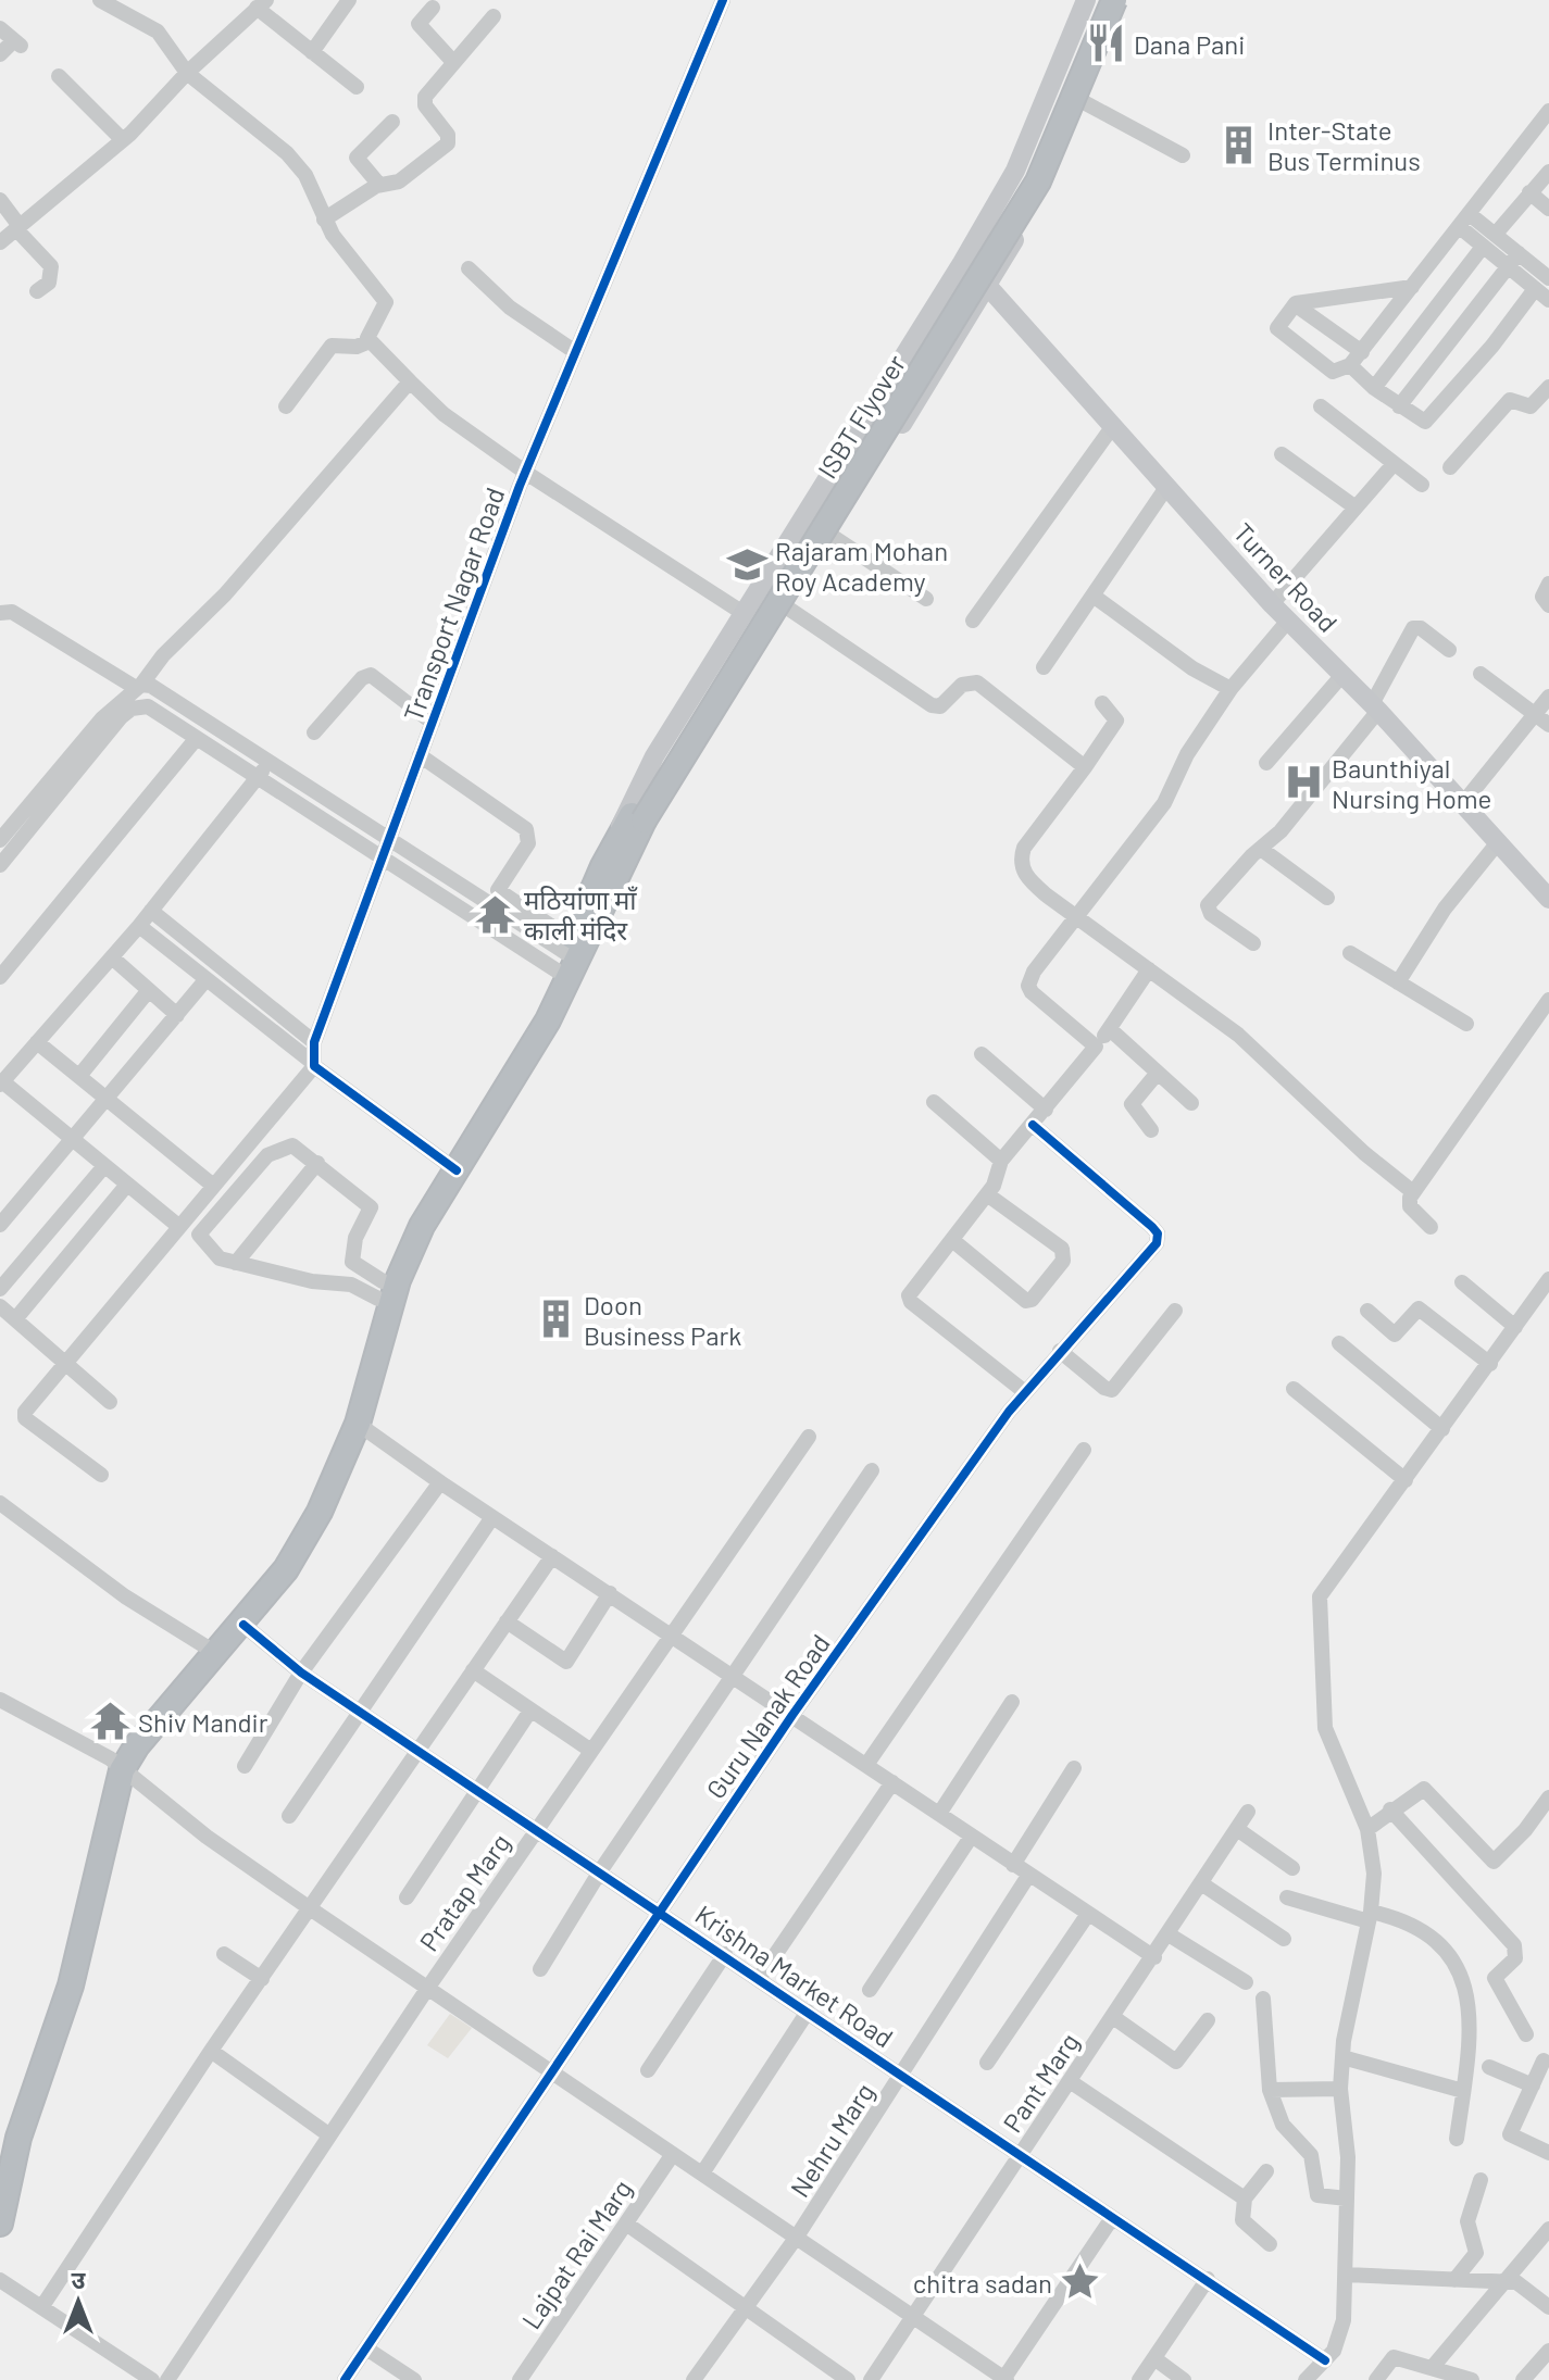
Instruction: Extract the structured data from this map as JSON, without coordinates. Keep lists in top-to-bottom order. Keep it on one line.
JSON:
{"streets":{"highway":["ISBT Flyover"],"main road":["Turner Road"],"street":["Transport Nagar Road","Guru Nanak Road","Pratap Marg","Krishna Market Road","Pant Marg","Nehru Marg","Lajpat Rai Marg"]},"crossings":[["Guru Nanak Road","Krishna Market Road"],["Pratap Marg","Krishna Market Road"],["Krishna Market Road","Pant Marg"],["Krishna Market Road","Nehru Marg"]],"places":{"restaurant":["Dana Pani"],"building":["Inter-State Bus Terminus","Doon Business Park"],"school or university":["Rajaram Mohan Roy Academy"],"hospital":["Baunthiyal Nursing Home"],"temple":["मठियांणा माँ काली मंदिर","Shiv Mandir"],"place":["chitra sadan"]},"north":"top"}
